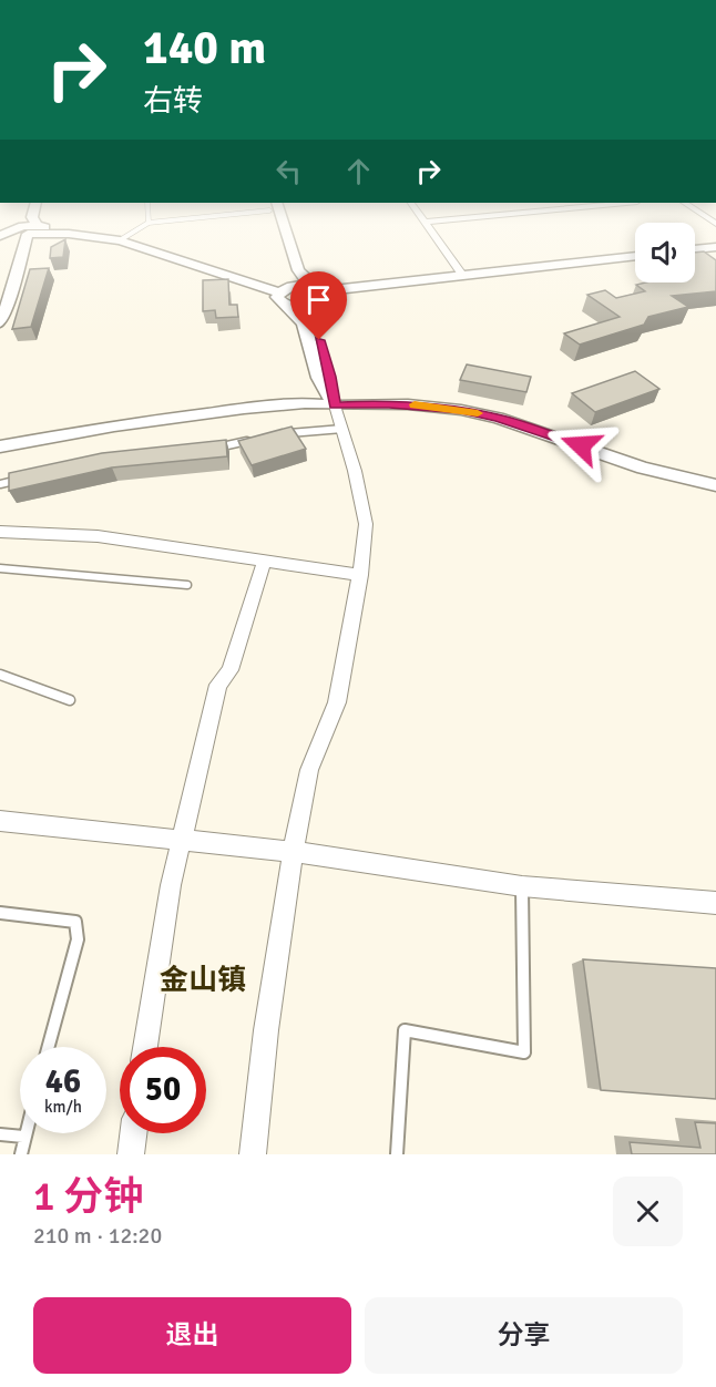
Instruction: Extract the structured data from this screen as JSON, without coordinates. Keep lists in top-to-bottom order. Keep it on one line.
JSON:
{"districts":["金山镇"],"page":{"turn":["140 m","右转"],"speed":"46 km/h","limit":"50","heading":["1 分钟","210 m · 12:20"],"buttons":["退出","分享"]}}
